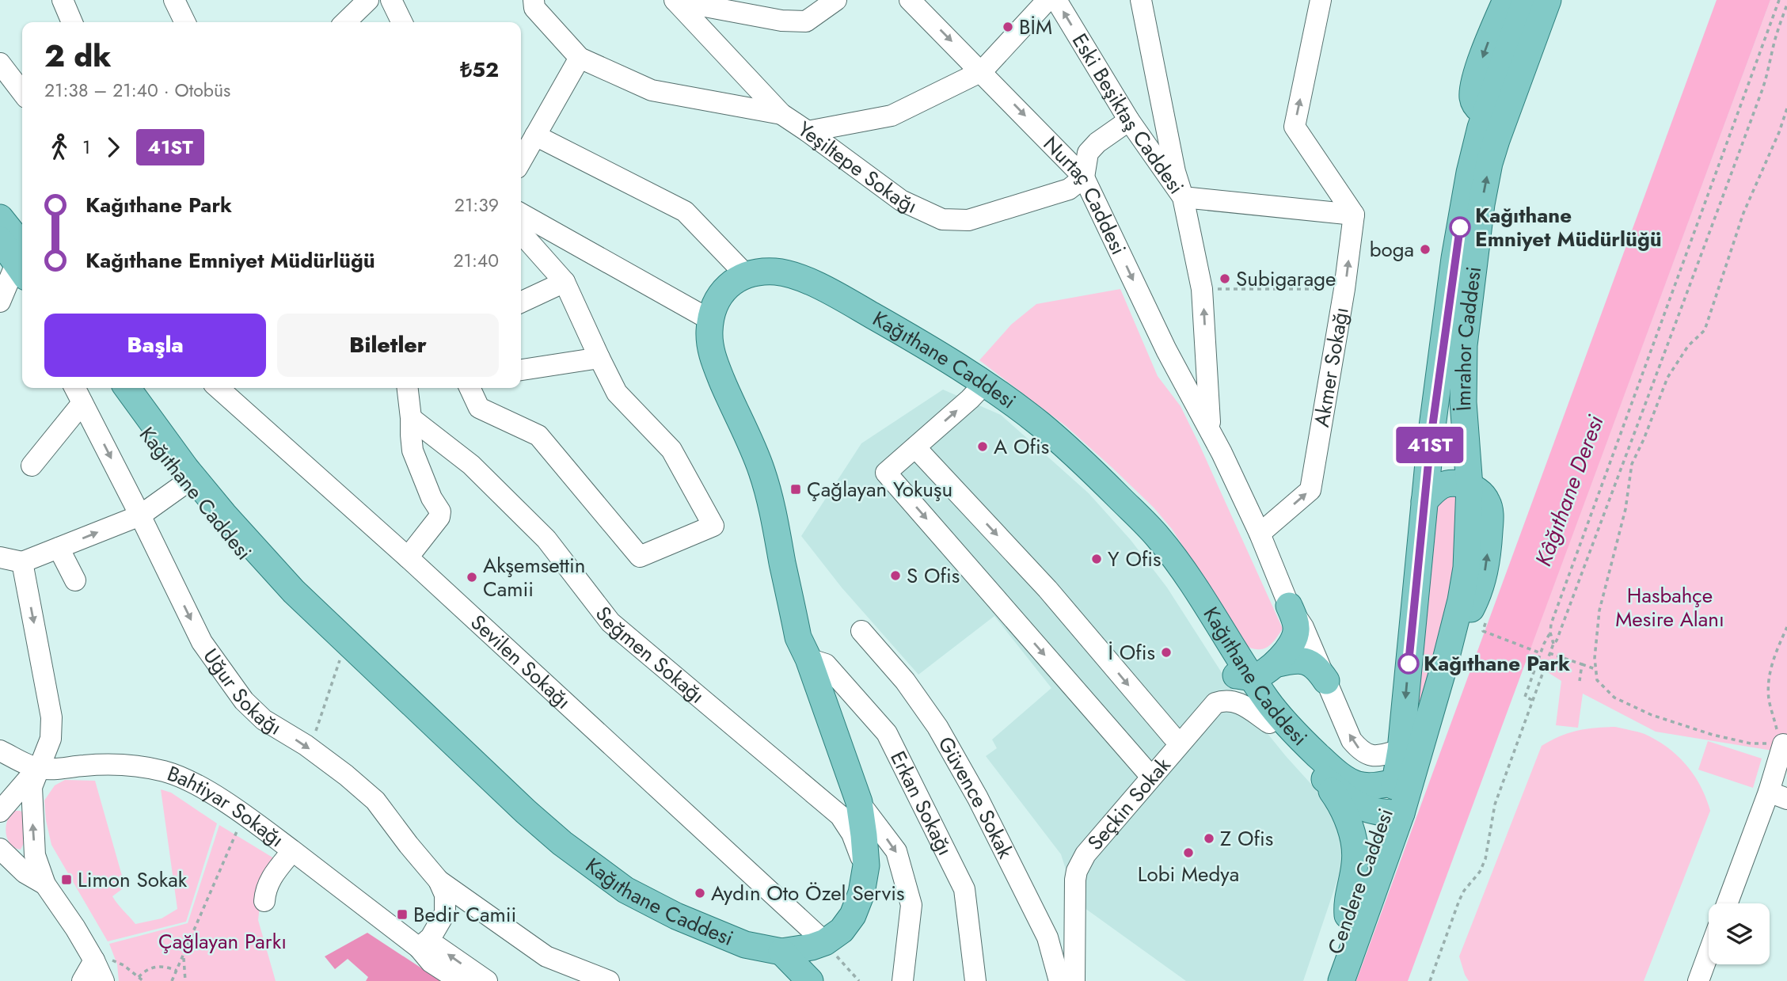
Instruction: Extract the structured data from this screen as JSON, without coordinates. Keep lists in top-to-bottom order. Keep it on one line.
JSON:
{"streets":{"main road":["İmrahor Caddesi","Kağıthane Caddesi","Cendere Caddesi"],"street":["Eski Beşiktaş Caddesi","Yeşiltepe Sokağı","Nurtaç Caddesi","Akmer Sokağı","Seğmen Sokağı","Sevilen Sokağı","Uğur Sokağı","Güvence Sokak","Erkan Sokağı","Seçkin Sokak","Bahtiyar Sokağı"]},"crossings":[["Eski Beşiktaş Caddesi","Nurtaç Caddesi"],["Yeşiltepe Sokağı","Nurtaç Caddesi"],["Nurtaç Caddesi","İmrahor Caddesi"],["Nurtaç Caddesi","Akmer Sokağı"],["İmrahor Caddesi","Kağıthane Caddesi"],["İmrahor Caddesi","Cendere Caddesi"],["Kağıthane Caddesi","Seğmen Sokağı"],["Kağıthane Caddesi","Sevilen Sokağı"],["Kağıthane Caddesi","Erkan Sokağı"],["Kağıthane Caddesi","Seçkin Sokak"],["Kağıthane Caddesi","Cendere Caddesi"],["Uğur Sokağı","Bahtiyar Sokağı"]],"one_way":["Akmer Sokağı","Uğur Sokağı"],"water":["Kâğıthane Deresi"],"parks":["Hasbahçe Mesire Alanı","Çağlayan Parkı"],"places":{"other":["BİM","Kağıthane Emniyet Müdürlüğü","boga","Subigarage","A Ofis","Y Ofis","S Ofis","Akşemsettin Camii","İ Ofis","Kağıthane Park","Z Ofis","Lobi Medya","Aydın Oto Özel Servis"],"transit":["Çağlayan Yokuşu","Limon Sokak","Bedir Camii"]},"lines":["bus line 41ST"],"page":{"on_map":"41ST","heading":["2 dk","21:38 – 21:40 · Otobüs","₺52"],"legs":["1","41ST"],"list":[{"name":"Kağıthane Park","value":"21:39"},{"name":"Kağıthane Emniyet Müdürlüğü","value":"21:40"}],"buttons":["Başla","Biletler"]}}
